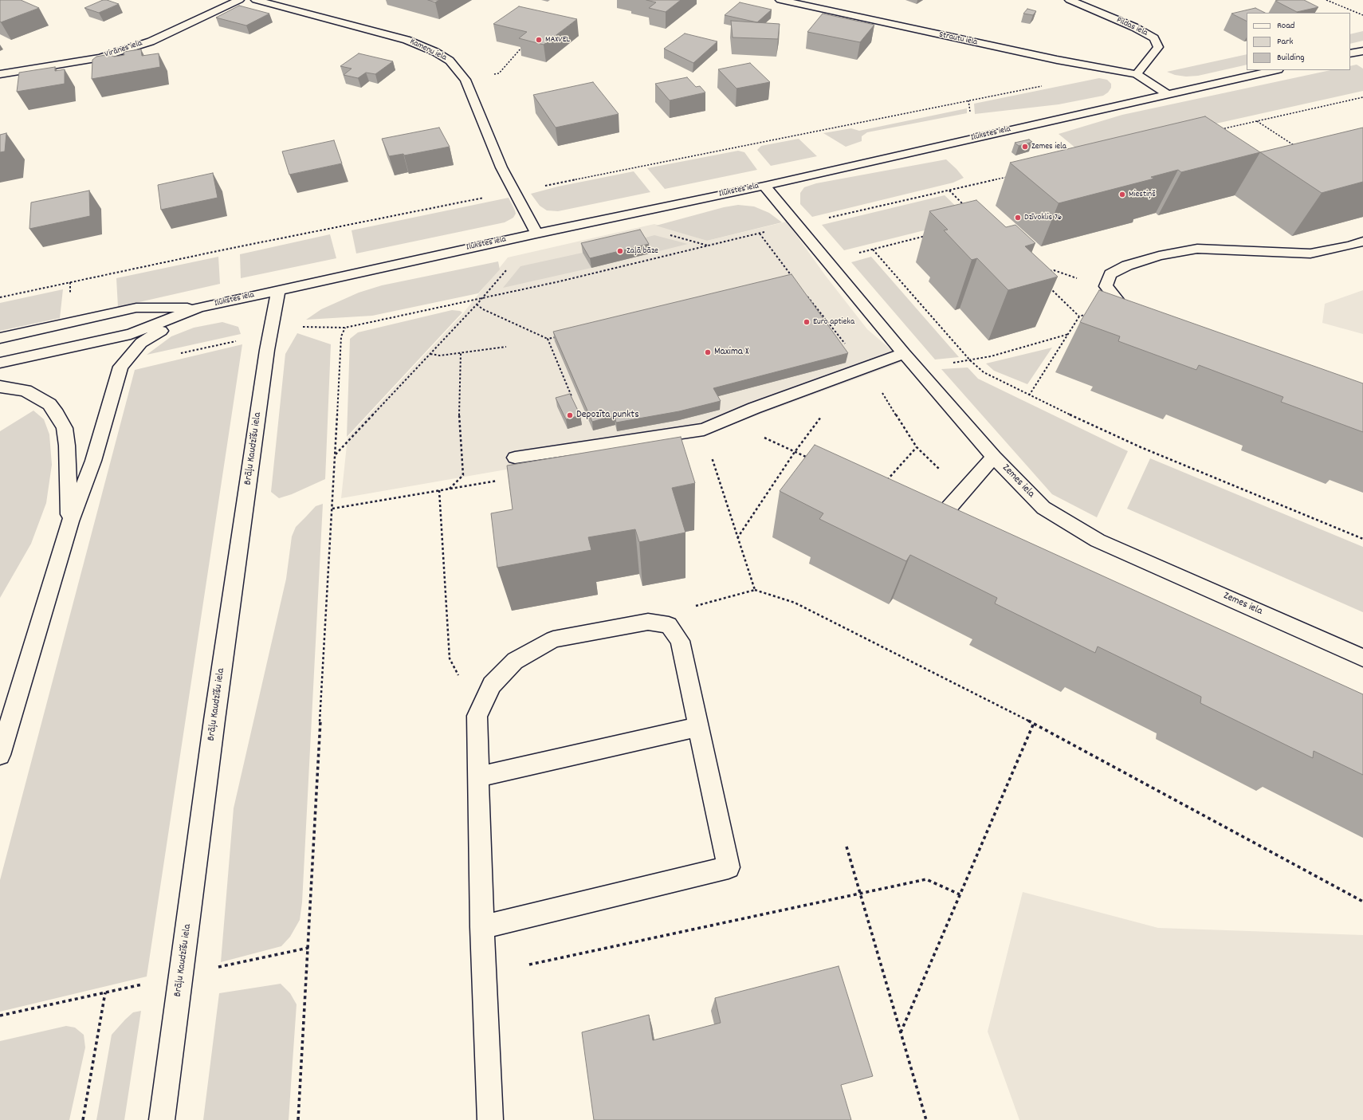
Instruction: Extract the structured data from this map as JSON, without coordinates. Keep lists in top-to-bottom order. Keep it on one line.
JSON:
{"streets":{"street":["Pildas iela","Strautu iela","Virānes iela","Kameņu iela","Ilūkstes iela","Brāļu Kaudzīšu iela","Zemes iela"]},"crossings":[["Pildas iela","Strautu iela"],["Kameņu iela","Ilūkstes iela"],["Ilūkstes iela","Brāļu Kaudzīšu iela"],["Ilūkstes iela","Zemes iela"]],"places":["MAXVEL","Zemes iela","Miestiņš","Dzīvoklis 76","Zaļā bāze","Euro aptieka","Maxima X","Depozīta punkts"],"legend":["Road","Park","Building"]}
